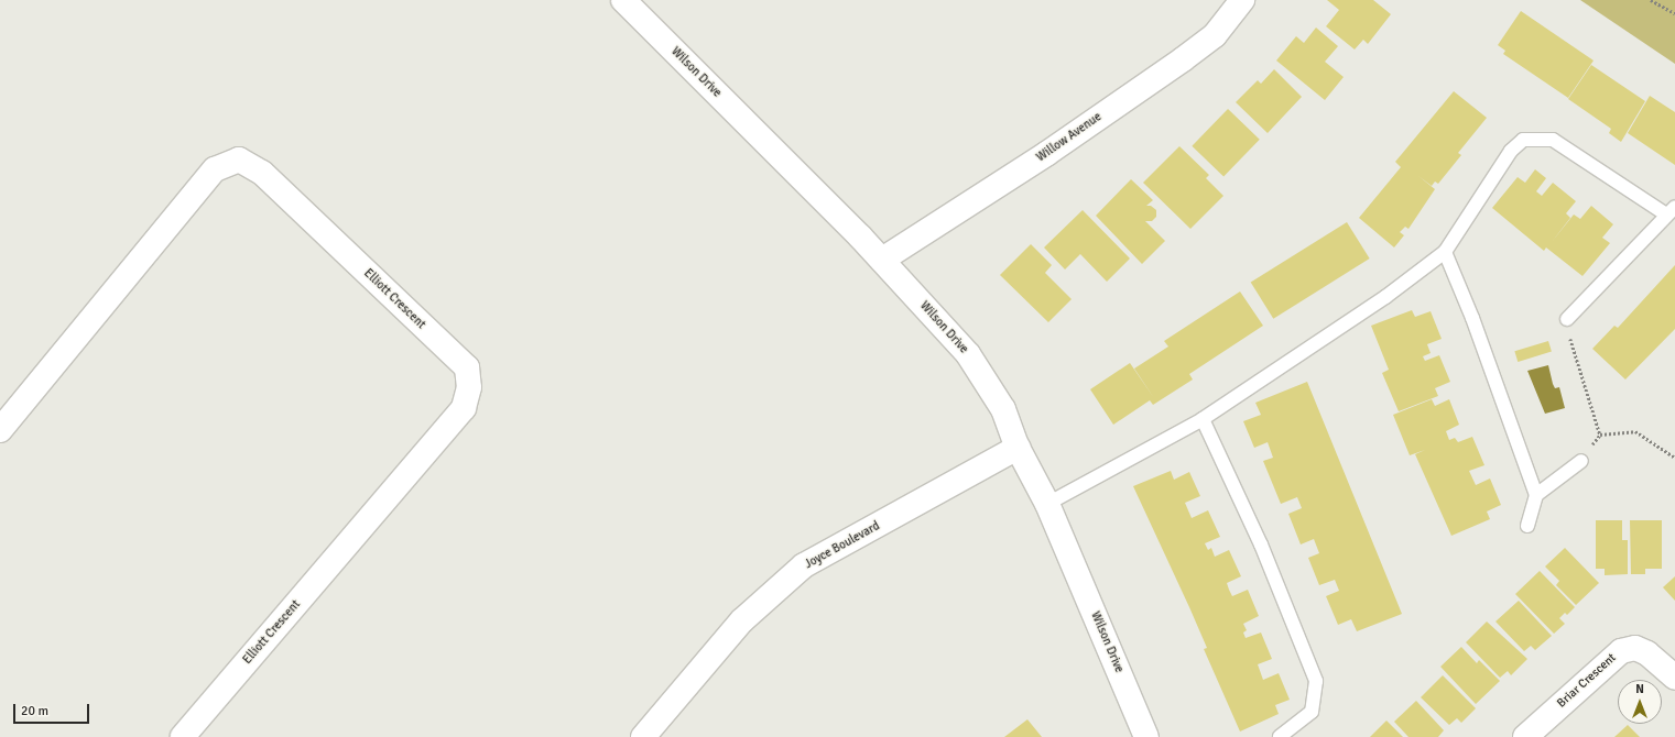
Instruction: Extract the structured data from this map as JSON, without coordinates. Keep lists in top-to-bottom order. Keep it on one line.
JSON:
{"streets":{"street":["Wilson Drive","Willow Avenue","Elliott Crescent","Joyce Boulevard","Briar Crescent"]},"crossings":[["Wilson Drive","Willow Avenue"],["Wilson Drive","Joyce Boulevard"]],"scale_bar":"20 m","north":"top"}
